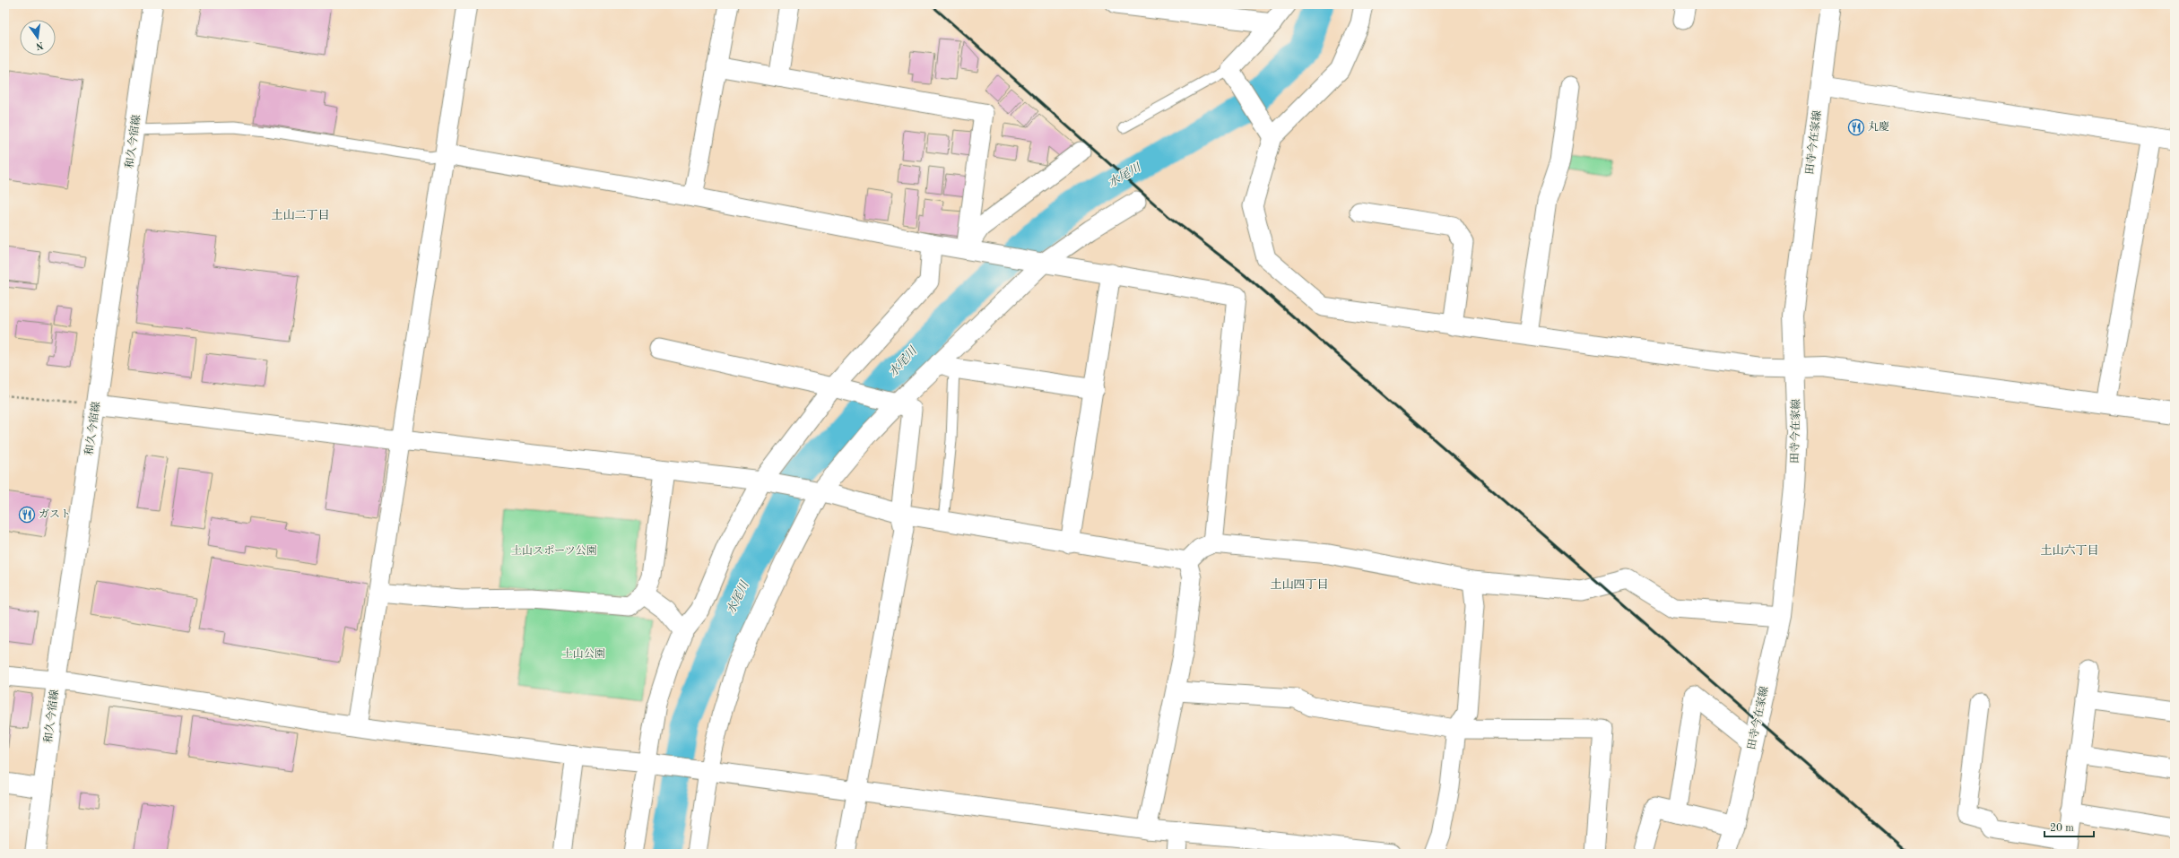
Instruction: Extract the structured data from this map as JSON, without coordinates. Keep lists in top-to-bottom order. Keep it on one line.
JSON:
{"streets":{"main road":["和久今宿線","田寺今在家線"]},"districts":["土山二丁目","土山六丁目","土山四丁目"],"water":["水尾川"],"parks":["土山スポーツ公園","土山公園"],"places":{"restaurant":["丸慶","ガスト"]},"scale_bar":"20 m","north":"bottom"}
